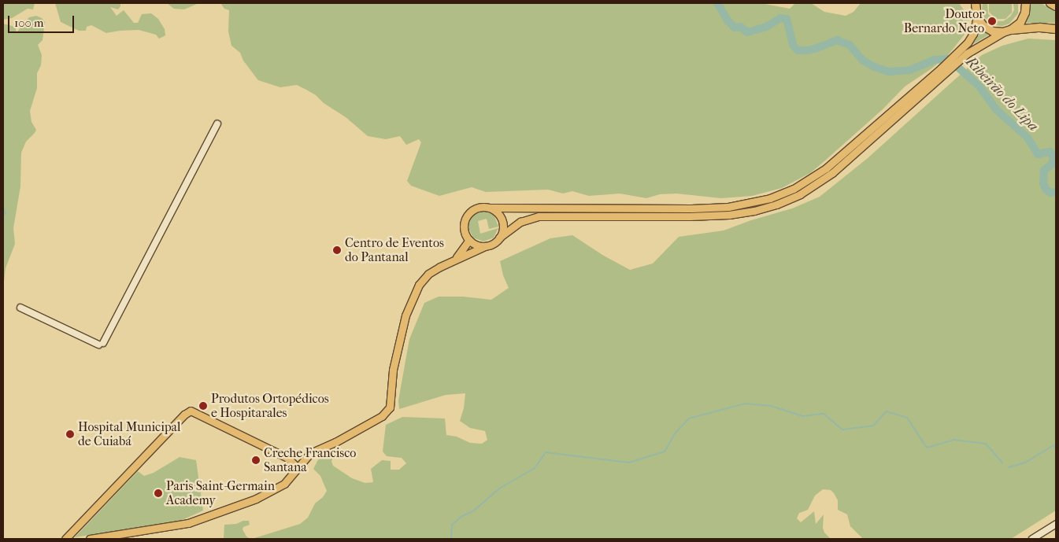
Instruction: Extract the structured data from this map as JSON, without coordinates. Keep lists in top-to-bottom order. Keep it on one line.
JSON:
{"water":["Ribeirão do Lipa"],"places":["Doutor Bernardo Neto","Centro de Eventos do Pantanal","Produtos Ortopédicos e Hospitarales","Hospital Municipal de Cuiabá","Creche Francisco Santana","Paris Saint-Germain Academy"],"scale_bar":"100 m"}
